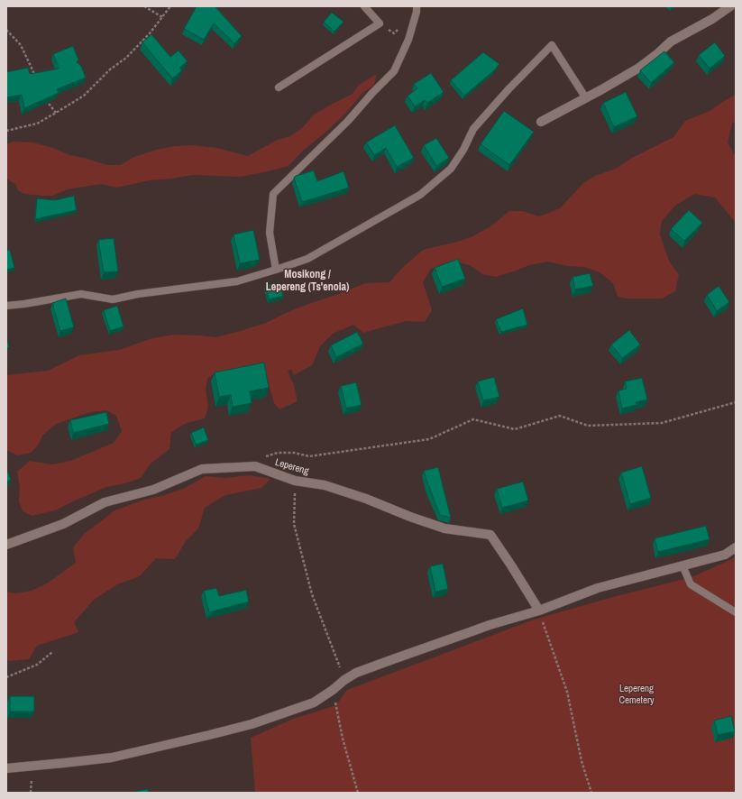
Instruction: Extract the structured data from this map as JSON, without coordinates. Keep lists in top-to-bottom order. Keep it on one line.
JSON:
{"streets":{"street":["Lepereng"]},"districts":["Mosikong / Lepereng (Ts'enola)"],"parks":["Lepereng Cemetery"]}
